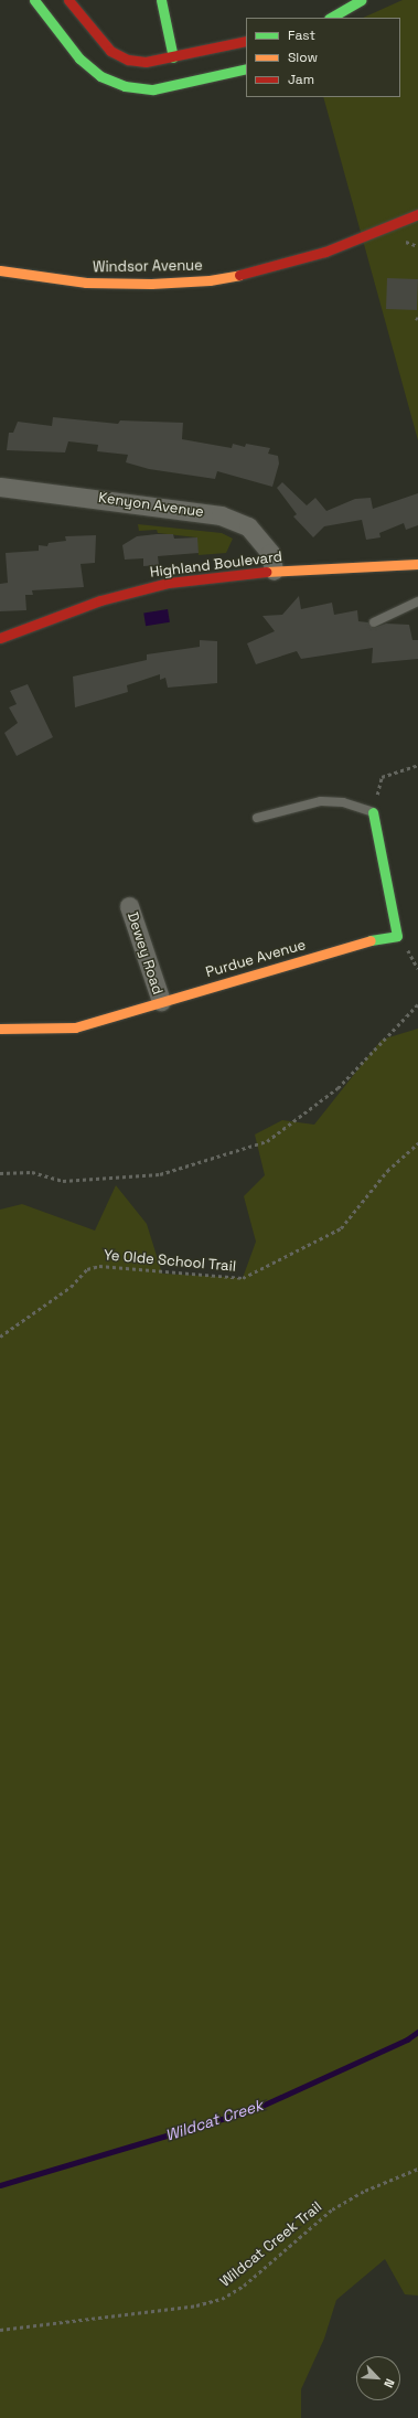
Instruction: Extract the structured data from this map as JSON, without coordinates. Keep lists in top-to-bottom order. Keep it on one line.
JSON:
{"streets":{"street":["Windsor Avenue","Kenyon Avenue","Highland Boulevard","Dewey Road","Purdue Avenue"],"path":["Ye Olde School Trail","Wildcat Creek Trail"]},"crossings":[["Kenyon Avenue","Highland Boulevard"],["Dewey Road","Purdue Avenue"]],"water":["Wildcat Creek"],"legend":["Fast","Slow","Jam"],"north":"bottom right"}
